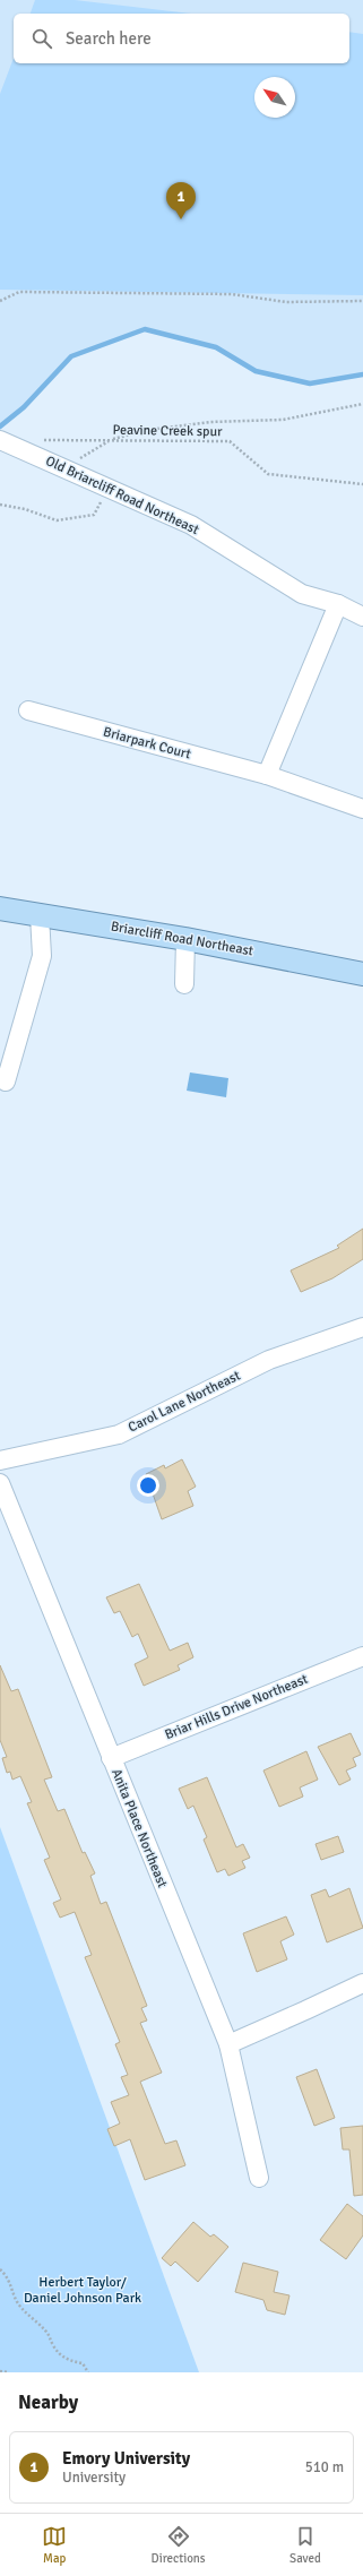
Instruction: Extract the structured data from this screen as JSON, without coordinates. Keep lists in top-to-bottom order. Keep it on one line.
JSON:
{"streets":{"main road":["Briarcliff Road Northeast"],"street":["Old Briarcliff Road Northeast","Briarpark Court","Carol Lane Northeast","Briar Hills Drive Northeast","Anita Place Northeast"],"path":["Peavine Creek spur"]},"crossings":[["Peavine Creek spur","Old Briarcliff Road Northeast"],["Briar Hills Drive Northeast","Anita Place Northeast"]],"parks":["Herbert Taylor/ Daniel Johnson Park"],"north":"top left","page":{"search":"Search here","pins":"1","heading":"Nearby","list":[{"mark":"1","name":"Emory University","note":"University","value":"510 m"}],"nav":["Map","Directions","Saved"]}}
